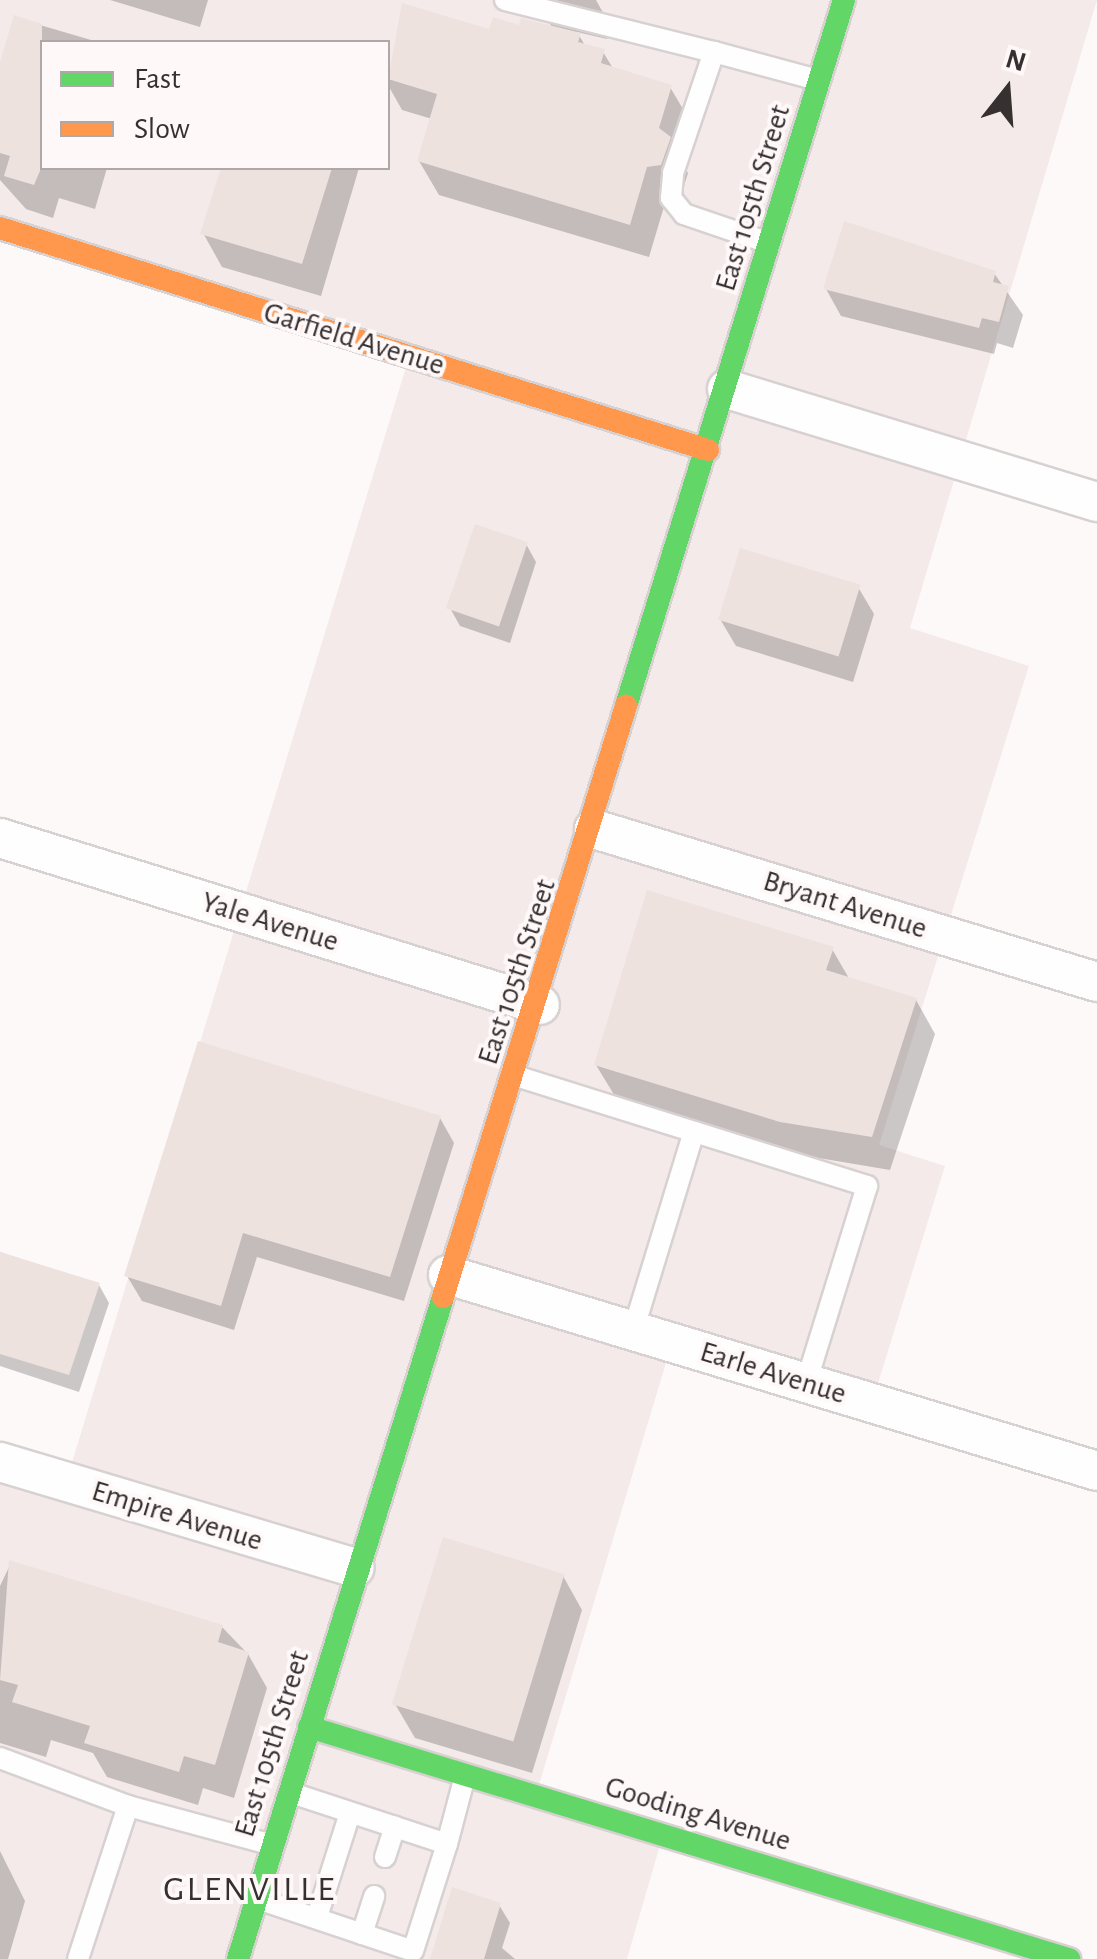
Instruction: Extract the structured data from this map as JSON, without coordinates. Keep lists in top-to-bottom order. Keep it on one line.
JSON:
{"streets":{"main road":["East 105th Street","Garfield Avenue","Gooding Avenue"],"street":["Bryant Avenue","Yale Avenue","Earle Avenue","Empire Avenue"]},"crossings":[["East 105th Street","Garfield Avenue"],["East 105th Street","Bryant Avenue"],["East 105th Street","Yale Avenue"],["East 105th Street","Earle Avenue"],["East 105th Street","Empire Avenue"],["East 105th Street","Gooding Avenue"]],"districts":["GLENVILLE"],"legend":["Fast","Slow"],"north":"top"}
